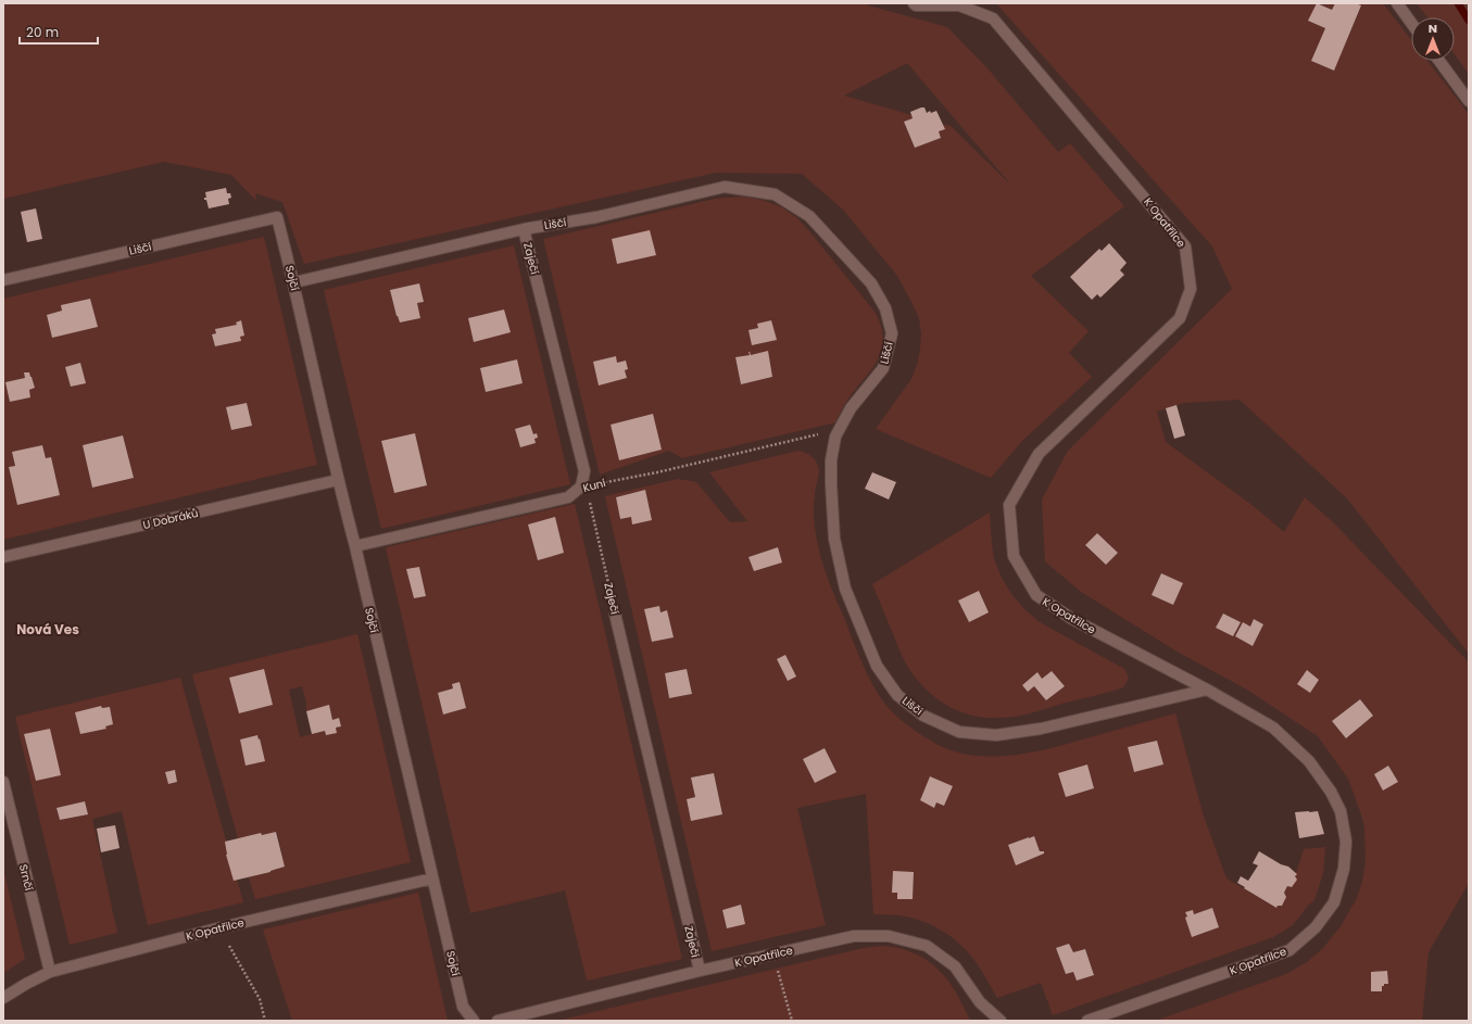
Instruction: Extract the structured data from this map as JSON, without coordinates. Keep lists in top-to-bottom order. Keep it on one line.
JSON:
{"streets":{"street":["K Opatřilce","Liščí","Zaječí","Sojčí","Kuní","U Dobráků","Srnčí"]},"crossings":[["K Opatřilce","Liščí"],["K Opatřilce","Zaječí"],["K Opatřilce","Sojčí"],["K Opatřilce","Srnčí"],["Liščí","Zaječí"],["Liščí","Sojčí"],["Liščí","Kuní"],["Zaječí","Kuní"],["Sojčí","Kuní"],["Sojčí","U Dobráků"]],"districts":["Nová Ves"],"scale_bar":"20 m","north":"top"}
